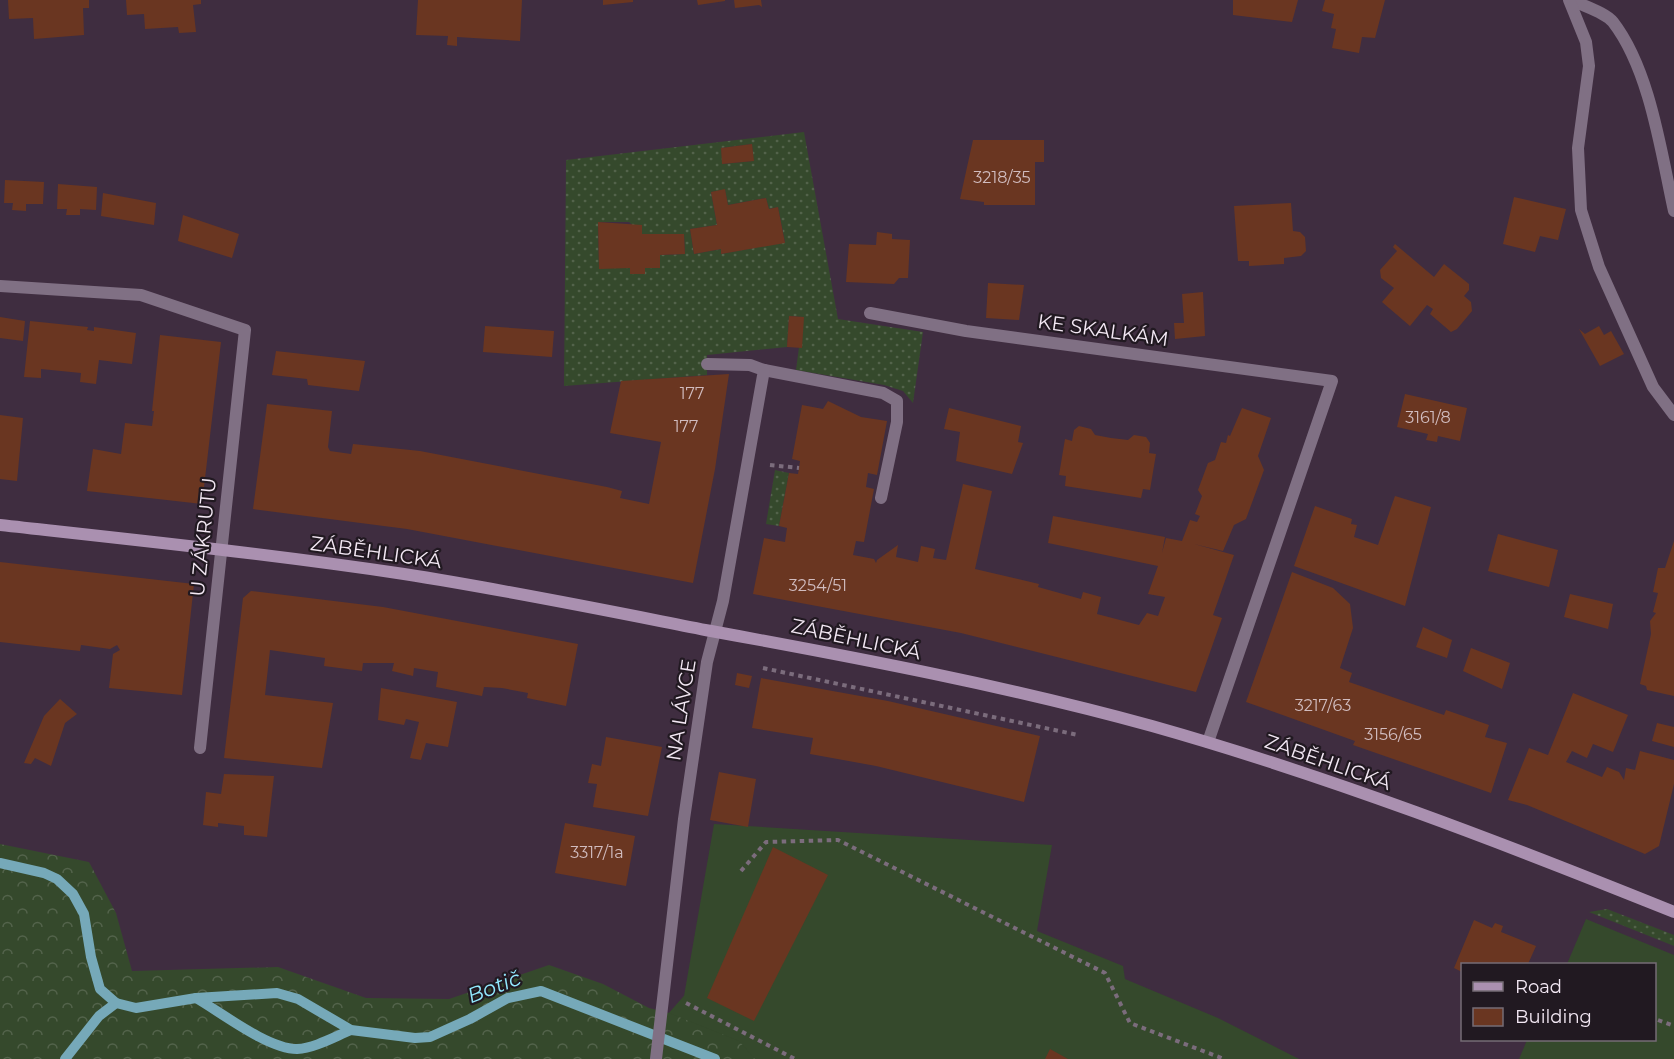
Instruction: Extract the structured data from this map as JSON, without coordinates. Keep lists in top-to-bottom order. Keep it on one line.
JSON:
{"streets":{"street":["KE SKALKÁM","U ZÁKRUTU","ZÁBĚHLICKÁ","NA LÁVCE"]},"crossings":[["KE SKALKÁM","ZÁBĚHLICKÁ"],["U ZÁKRUTU","ZÁBĚHLICKÁ"],["ZÁBĚHLICKÁ","NA LÁVCE"]],"water":["Botič"],"house_numbers":["3218/35","177","3161/8","177","3254/51","3217/63","3156/65","3317/1a"],"legend":["Road","Building"]}
